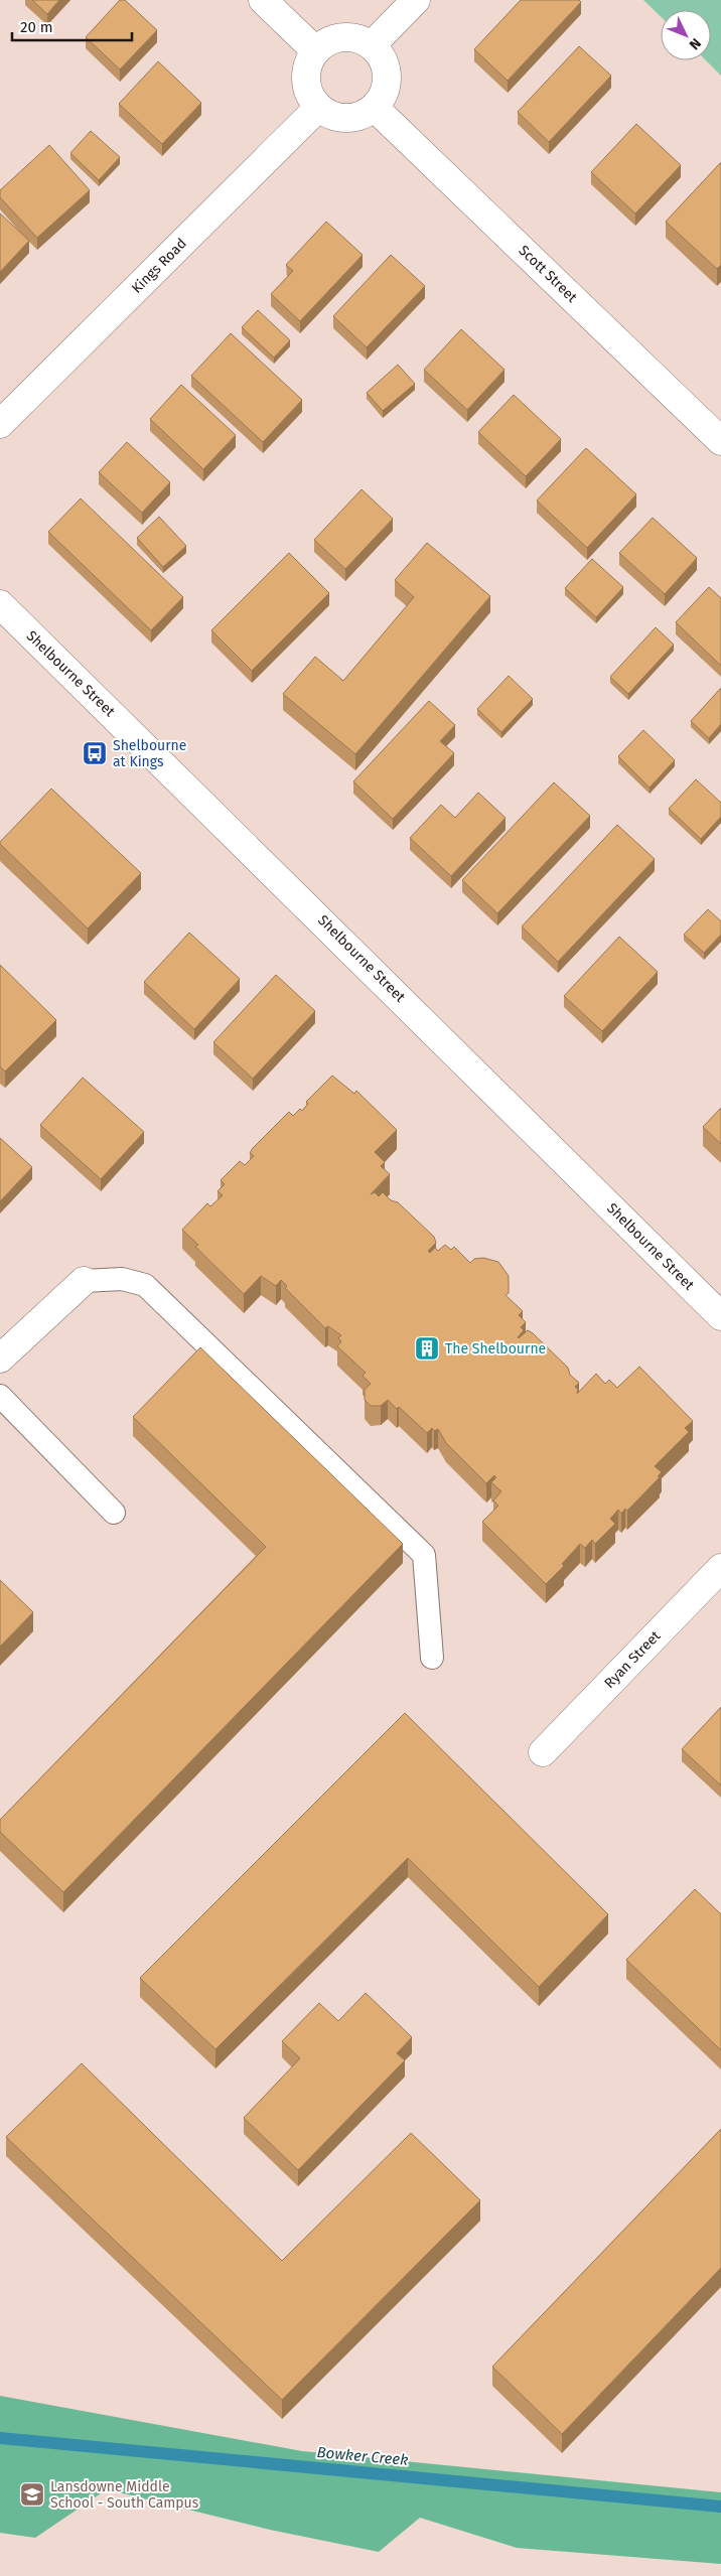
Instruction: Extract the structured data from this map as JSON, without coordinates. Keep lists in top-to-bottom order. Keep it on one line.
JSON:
{"streets":{"street":["Kings Road","Scott Street","Shelbourne Street","Ryan Street"]},"crossings":[["Kings Road","Scott Street"]],"water":["Bowker Creek"],"places":{"bus stop":["Shelbourne at Kings"],"building":["The Shelbourne"],"school or university":["Lansdowne Middle School - South Campus"]},"scale_bar":"20 m","north":"bottom right"}
